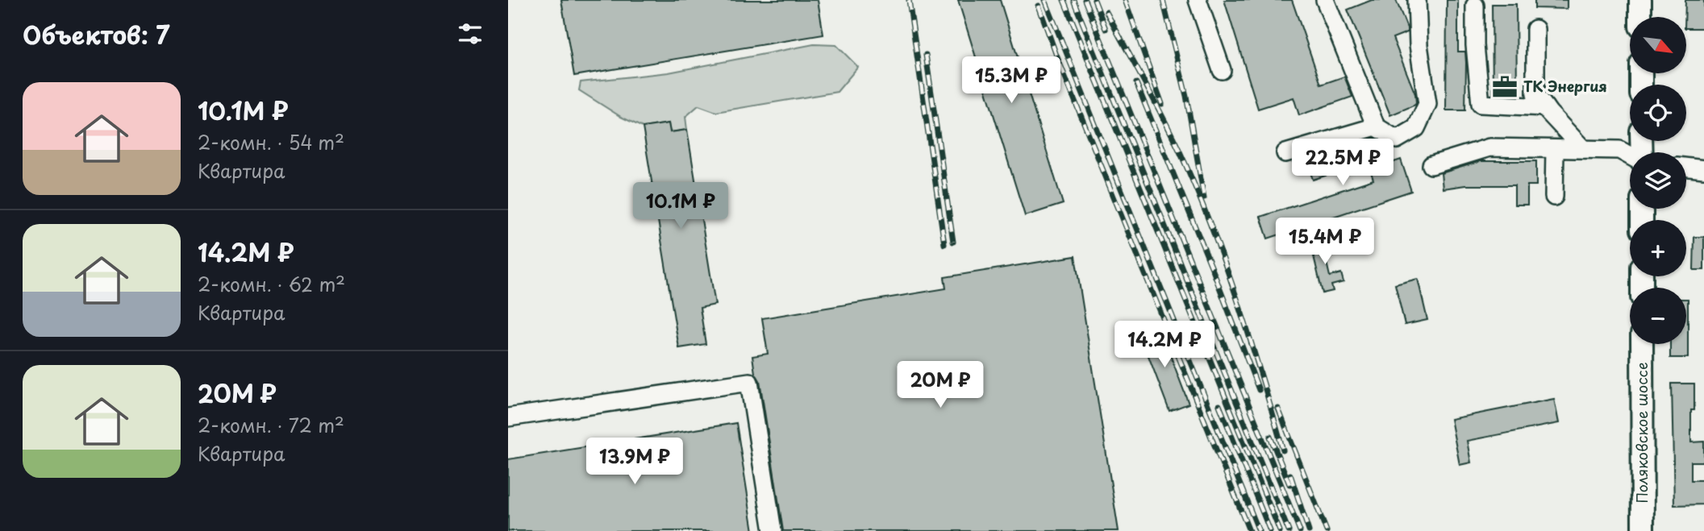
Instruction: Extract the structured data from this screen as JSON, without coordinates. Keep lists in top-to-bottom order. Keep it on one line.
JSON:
{"streets":{"main road":["Поляковское шоссе"]},"places":{"office":["ТК Энергия"]},"north":"bottom right","page":{"heading":"Объектов: 7","map_buttons":["+","−"],"price":["15.3M ₽","22.5M ₽","10.1M ₽","15.4M ₽","14.2M ₽","20M ₽","13.9M ₽"],"list":[{"name":"10.1M ₽","note":"2-комн. · 54 m² · Квартира"},{"name":"14.2M ₽","note":"2-комн. · 62 m² · Квартира"},{"name":"20M ₽","note":"2-комн. · 72 m² · Квартира"}]}}
